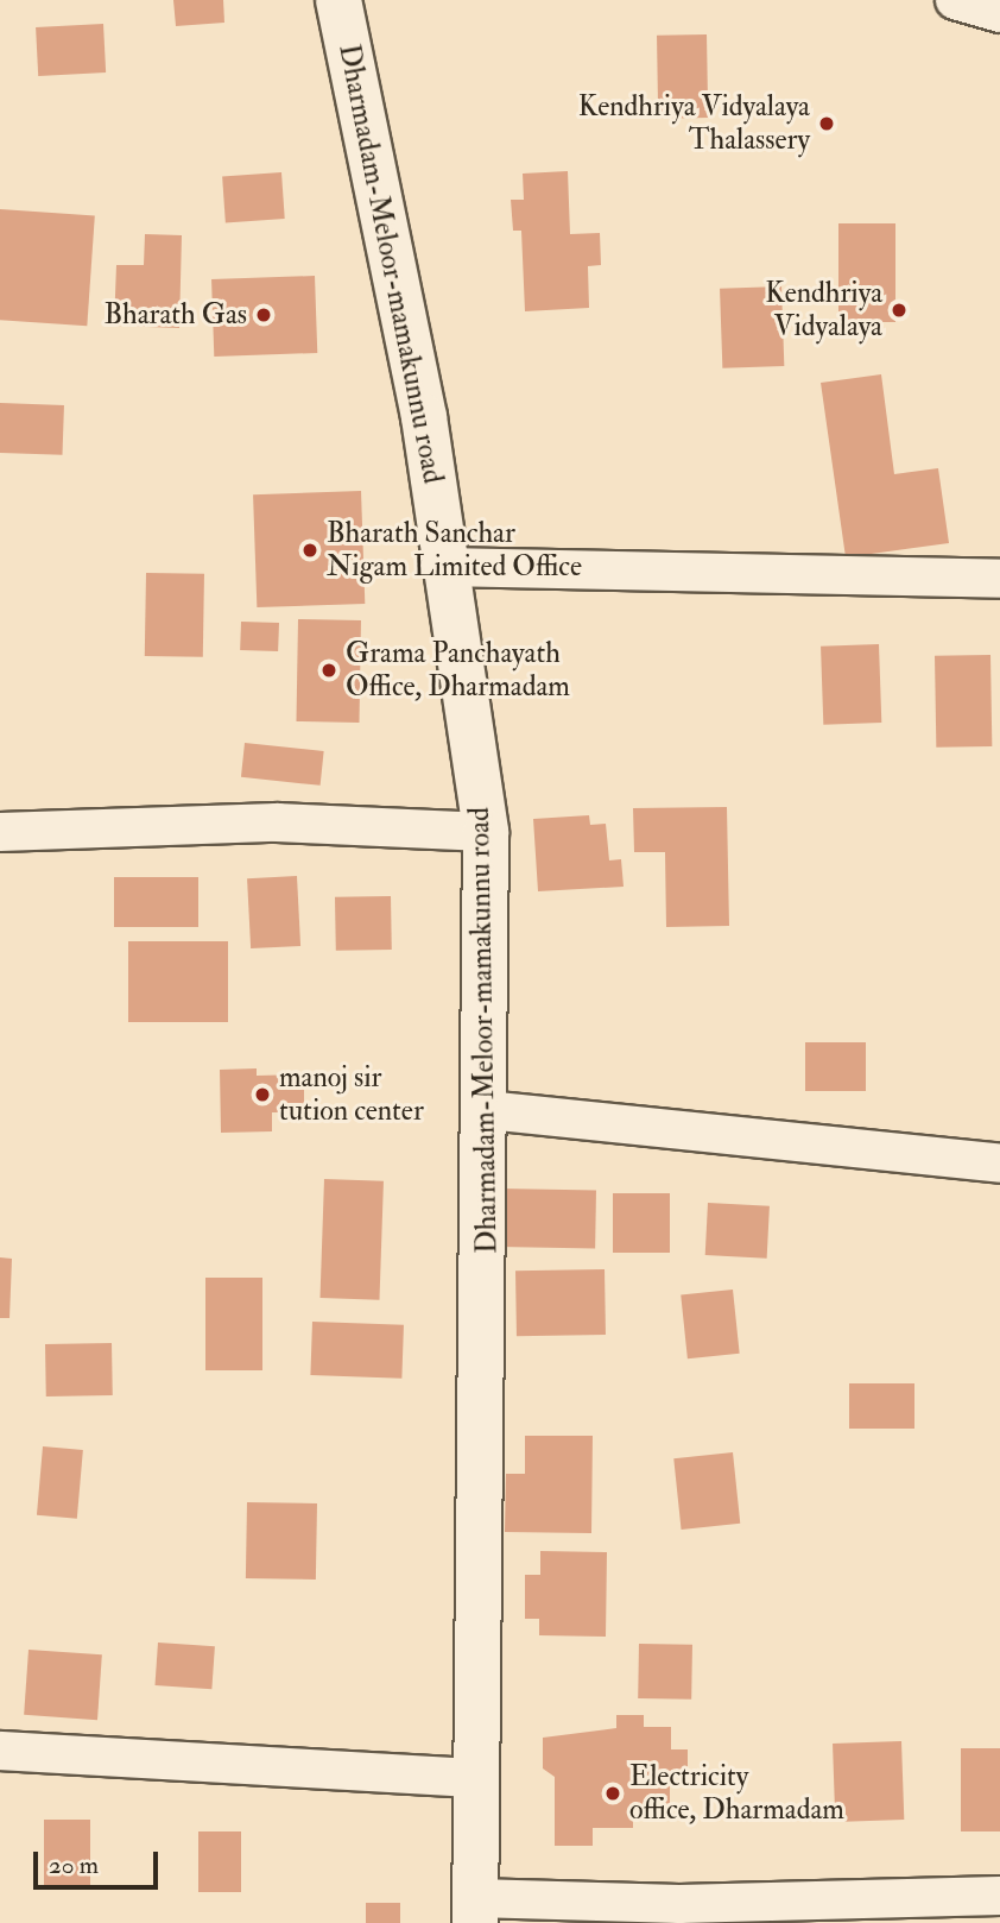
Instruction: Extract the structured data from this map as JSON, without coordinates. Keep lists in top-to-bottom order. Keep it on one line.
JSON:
{"streets":{"main road":["Dharmadam-Meloor-mamakunnu road"]},"places":["Kendhriya Vidyalaya Thalassery","Kendhriya Vidyalaya","Bharath Gas","Bharath Sanchar Nigam Limited Office","Grama Panchayath Office, Dharmadam","manoj sir tution center","Electricity office, Dharmadam"],"scale_bar":"20 m"}
